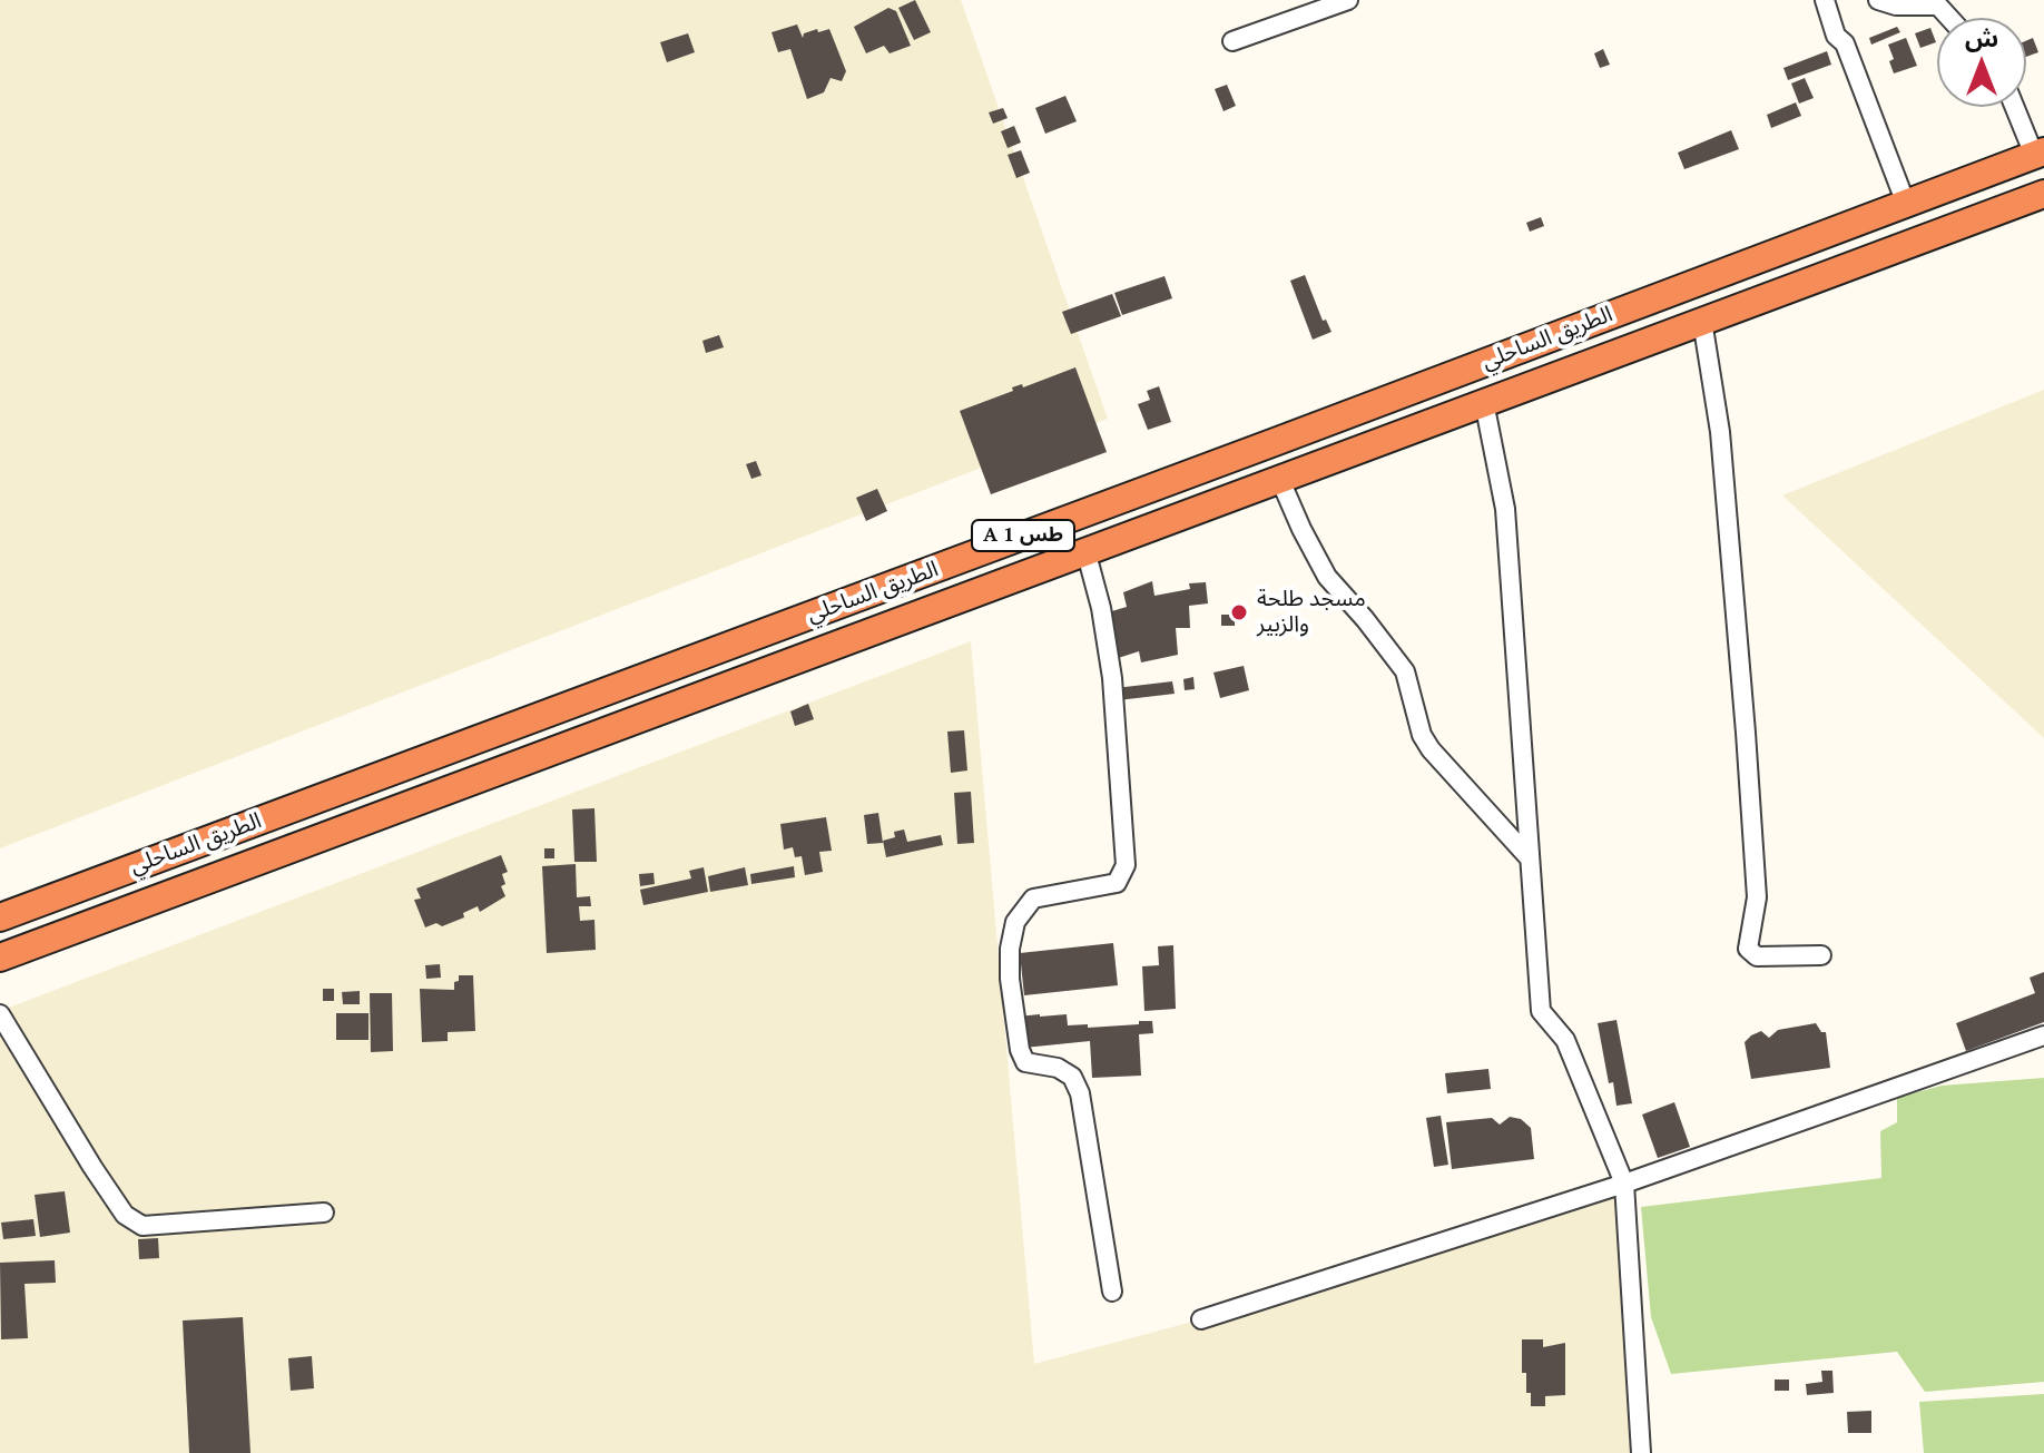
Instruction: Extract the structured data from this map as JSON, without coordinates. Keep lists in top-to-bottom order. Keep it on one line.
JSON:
{"streets":{"highway":["الطريق الساحلي","A 1 طس"]},"places":["مسجد طلحة والزبير"],"north":"top"}
